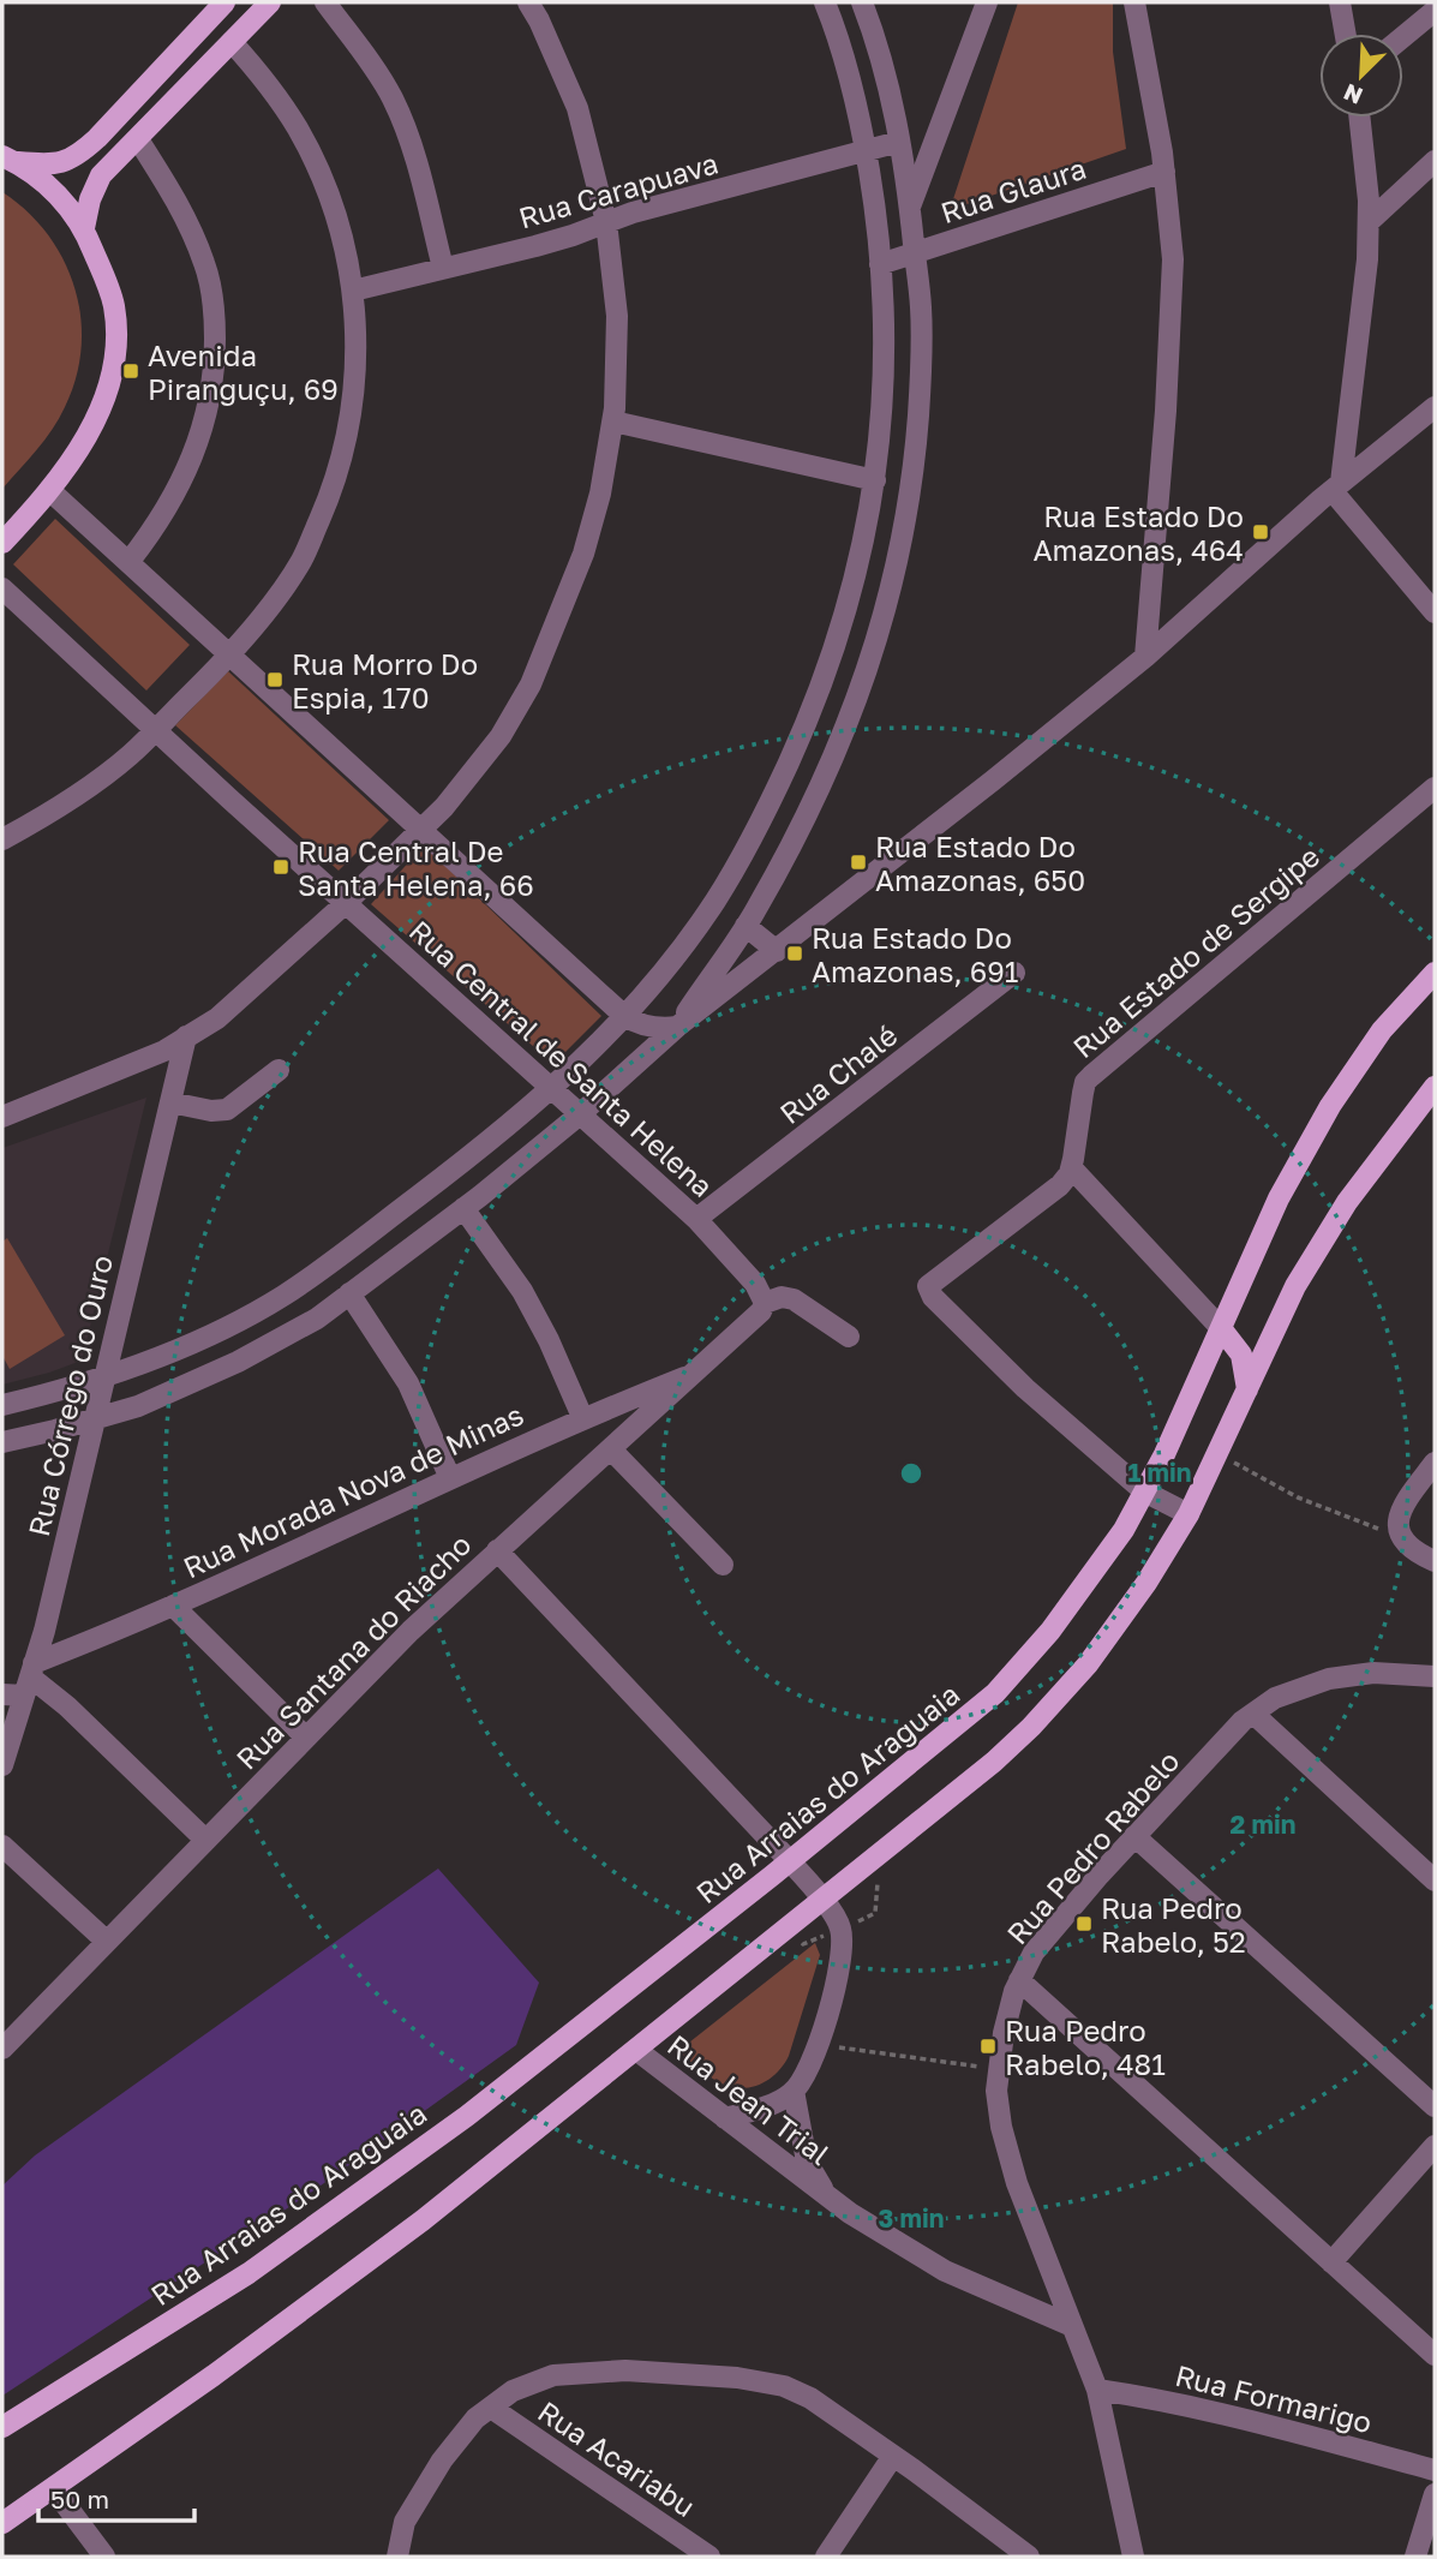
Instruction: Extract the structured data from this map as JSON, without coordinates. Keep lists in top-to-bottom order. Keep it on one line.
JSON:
{"streets":{"main road":["Rua Arraias do Araguaia"],"street":["Rua Carapuava","Rua Glaura","Rua Estado de Sergipe","Rua Central de Santa Helena","Rua Chalé","Rua Córrego do Ouro","Rua Morada Nova de Minas","Rua Santana do Riacho","Rua Pedro Rabelo","Rua Jean Trial","Rua Formarigo","Rua Acariabu"]},"crossings":[["Rua Central de Santa Helena","Rua Chalé"],["Rua Central de Santa Helena","Rua Santana do Riacho"],["Rua Córrego do Ouro","Rua Morada Nova de Minas"],["Rua Morada Nova de Minas","Rua Santana do Riacho"],["Rua Pedro Rabelo","Rua Jean Trial"],["Rua Pedro Rabelo","Rua Formarigo"]],"places":{"transit":["Avenida Piranguçu, 69","Rua Estado Do Amazonas, 464","Rua Morro Do Espia, 170","Rua Estado Do Amazonas, 650","Rua Central De Santa Helena, 66","Rua Estado Do Amazonas, 691","Rua Pedro Rabelo, 52","Rua Pedro Rabelo, 481"]},"scale_bar":"50 m","north":"bottom left","rings":["1 min","2 min","3 min"]}
